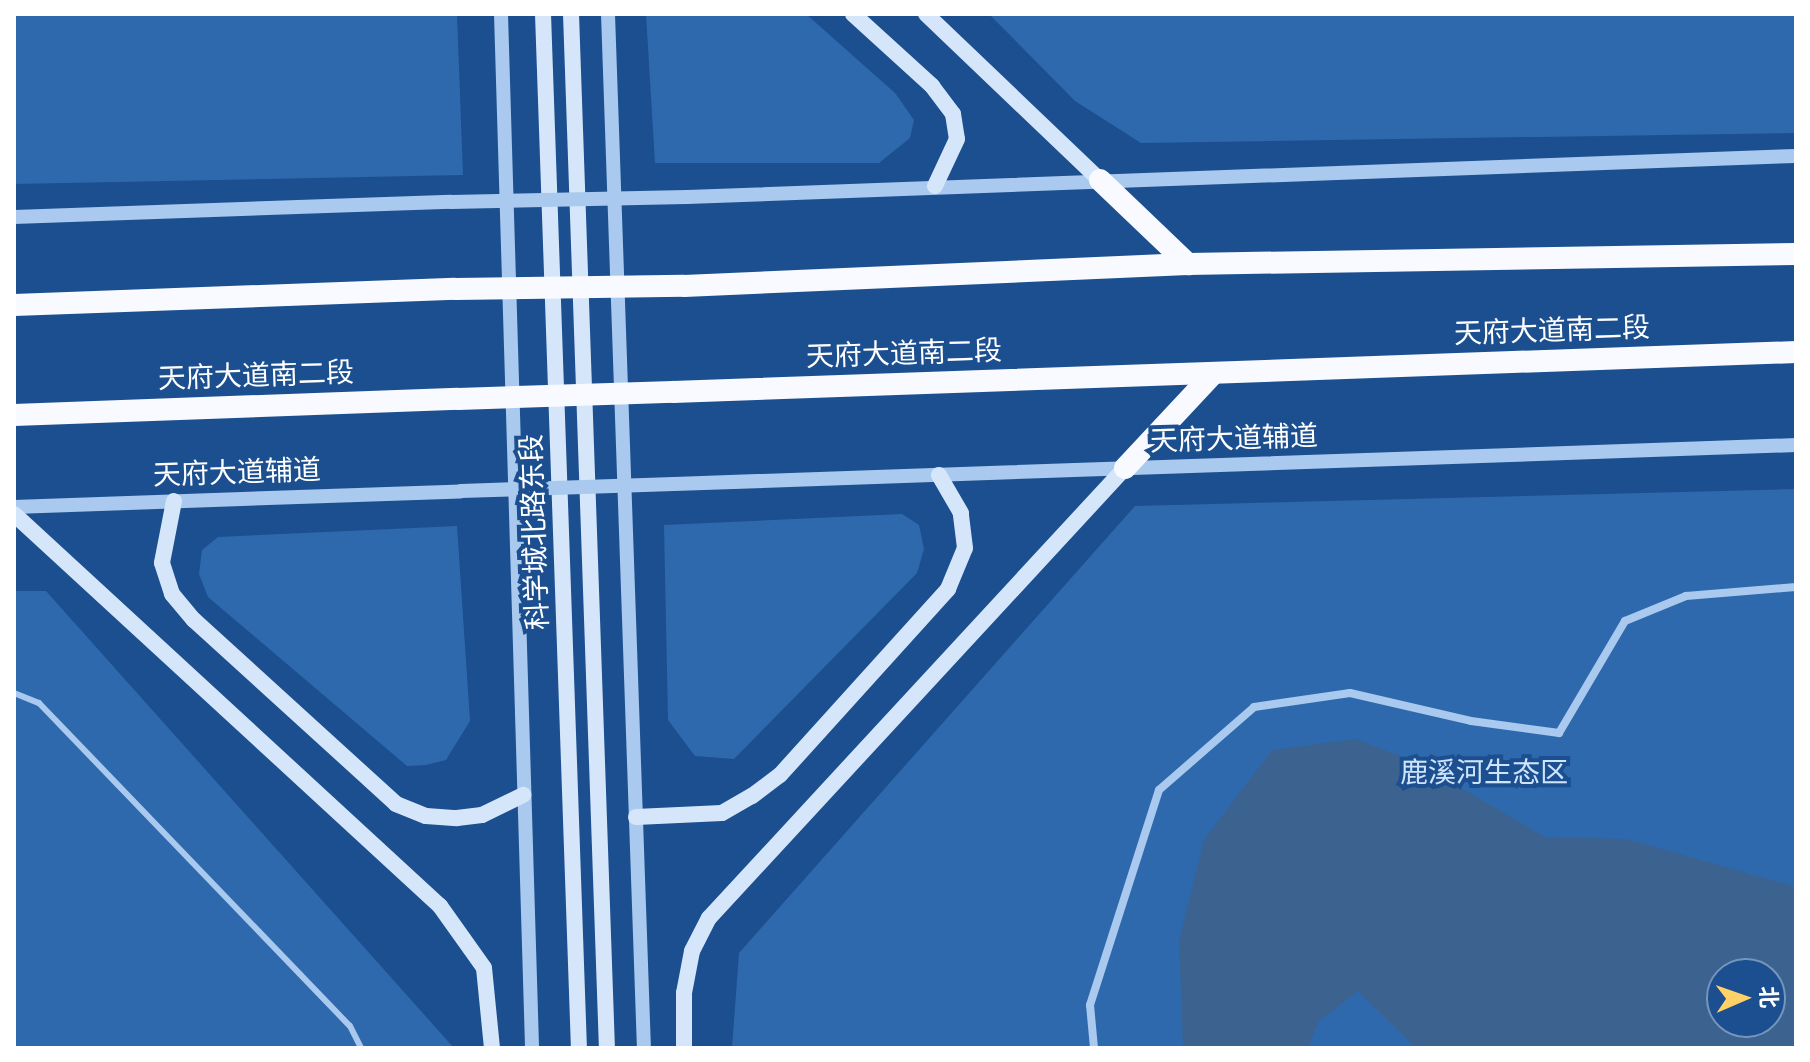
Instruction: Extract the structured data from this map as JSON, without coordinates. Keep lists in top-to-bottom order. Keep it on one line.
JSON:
{"streets":{"highway":["天府大道南二段"],"main road":["科学城北路东段"],"street":["天府大道辅道"]},"parks":["鹿溪河生态区"],"north":"right"}
